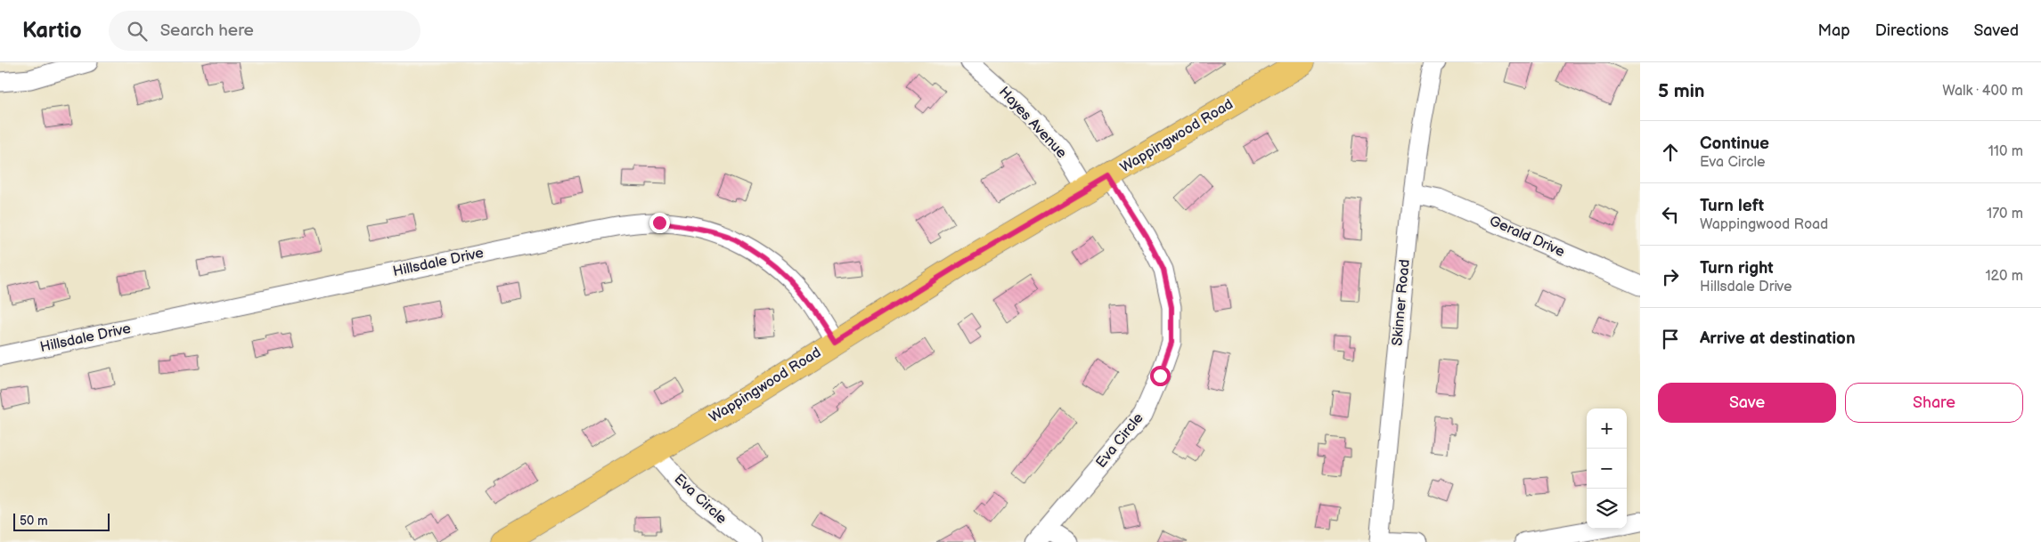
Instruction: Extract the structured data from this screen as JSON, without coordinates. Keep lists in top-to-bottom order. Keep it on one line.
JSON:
{"streets":{"main road":["Wappingwood Road"],"street":["Hayes Avenue","Gerald Drive","Hillsdale Drive","Skinner Road","Eva Circle"]},"crossings":[["Hayes Avenue","Wappingwood Road"],["Wappingwood Road","Hillsdale Drive"],["Wappingwood Road","Eva Circle"],["Gerald Drive","Skinner Road"]],"scale_bar":"50 m","page":{"header":"Kartio","search":"Search here","nav":["Map","Directions","Saved"],"heading":["5 min","Walk · 400 m"],"list":[["Continue","Eva Circle","110 m"],["Turn left","Wappingwood Road","170 m"],["Turn right","Hillsdale Drive","120 m"],"Arrive at destination"],"buttons":["Save","Share"],"map_buttons":["+","−"],"scale":"50 m"}}
